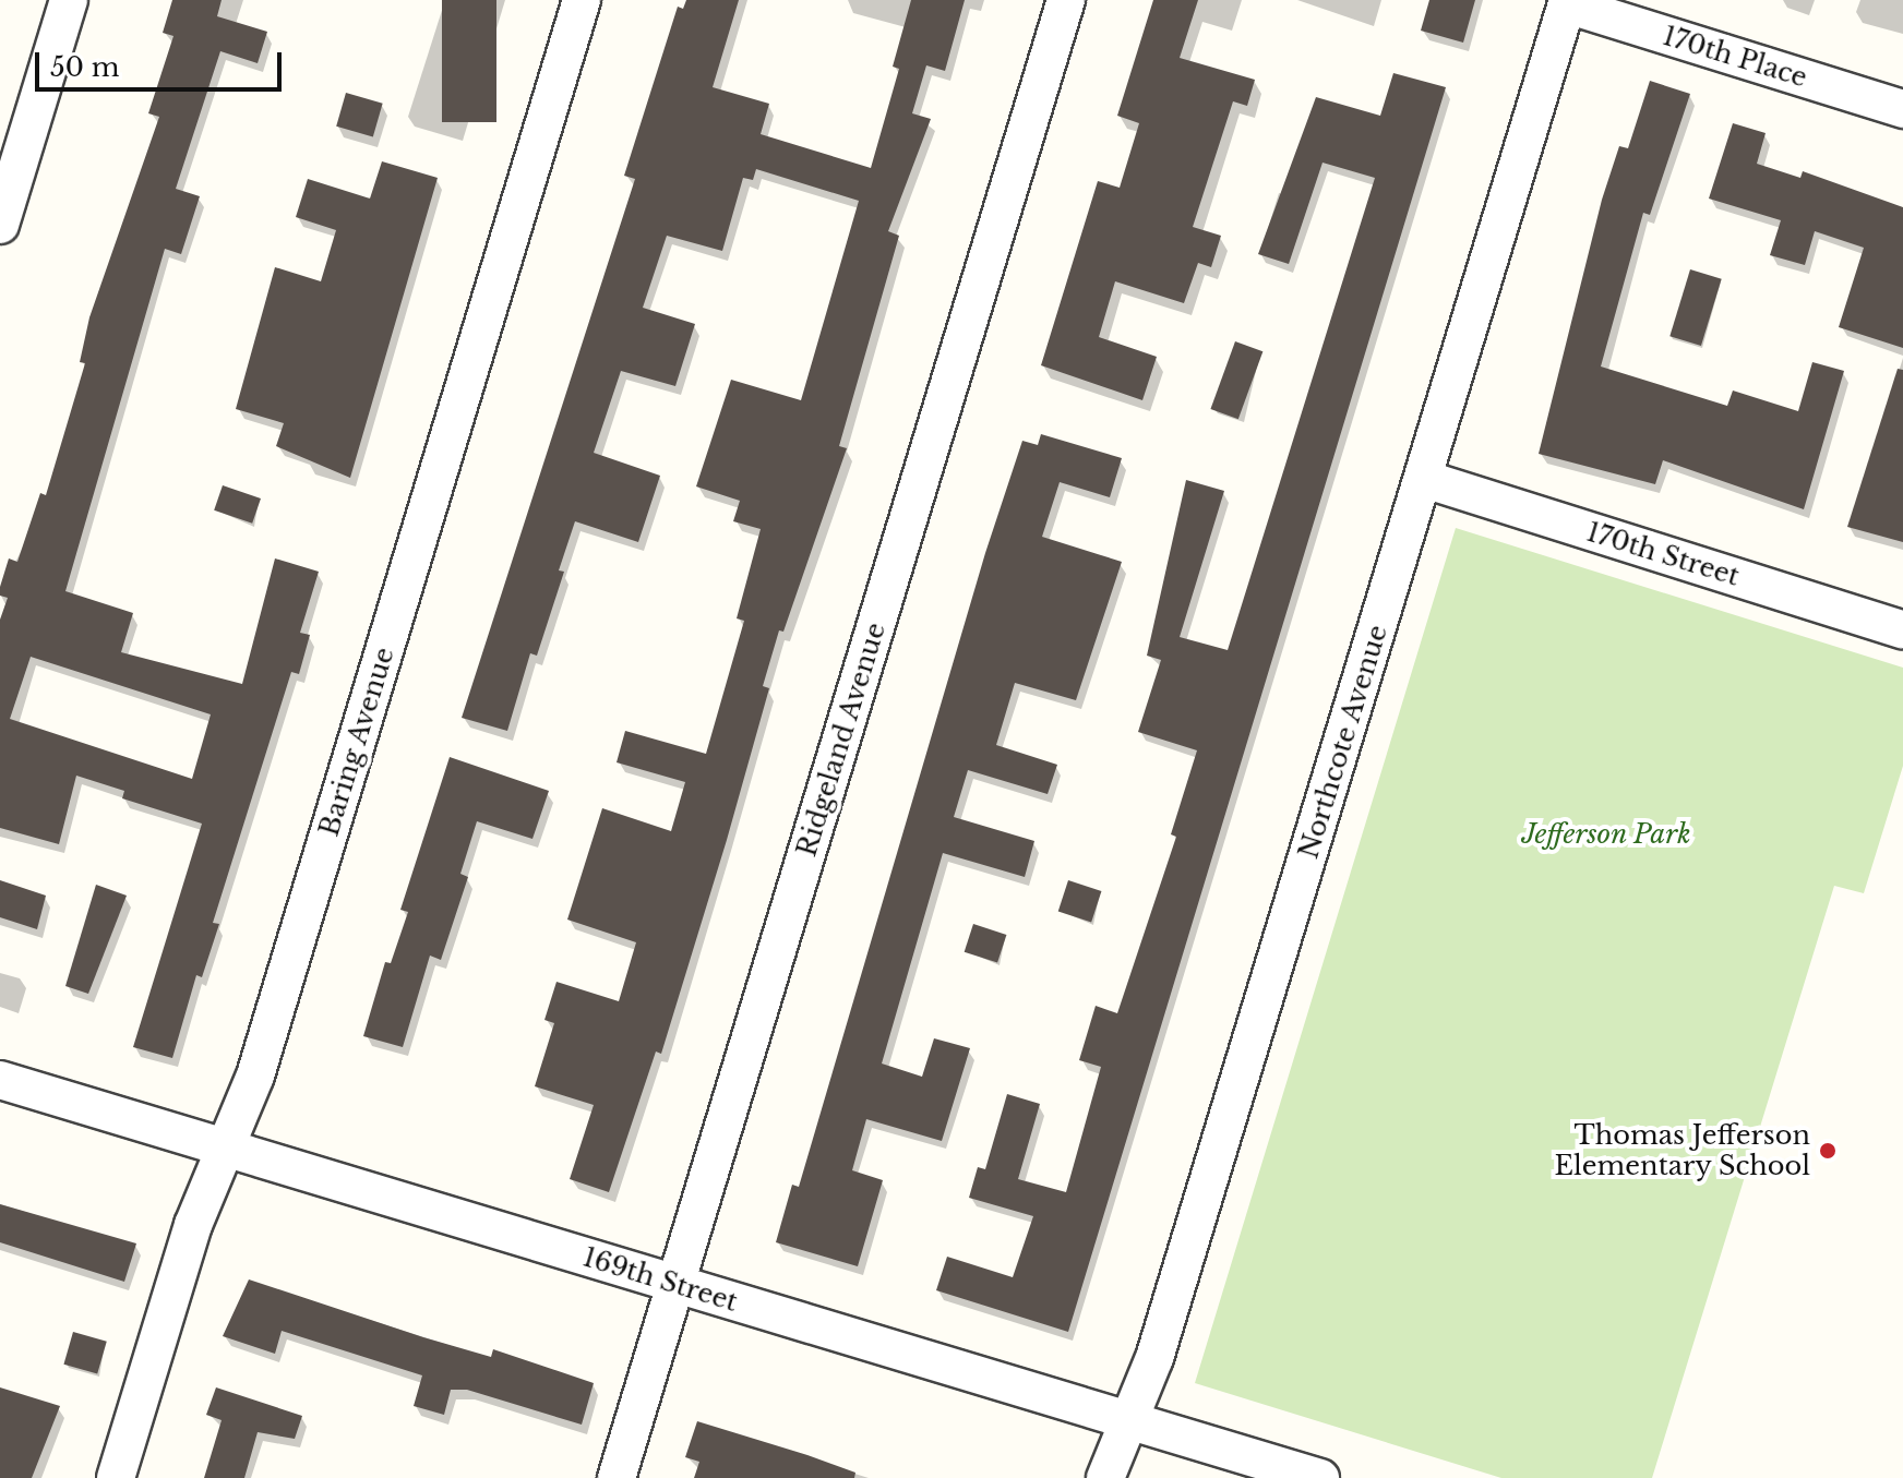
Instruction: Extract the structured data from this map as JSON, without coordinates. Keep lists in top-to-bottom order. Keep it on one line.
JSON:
{"streets":{"street":["170th Place","170th Street","Ridgeland Avenue","Baring Avenue","Northcote Avenue","169th Street"]},"crossings":[["170th Place","Northcote Avenue"],["170th Street","Northcote Avenue"],["Ridgeland Avenue","169th Street"],["Baring Avenue","169th Street"],["Northcote Avenue","169th Street"]],"parks":["Jefferson Park"],"places":["Thomas Jefferson Elementary School"],"scale_bar":"50 m"}
